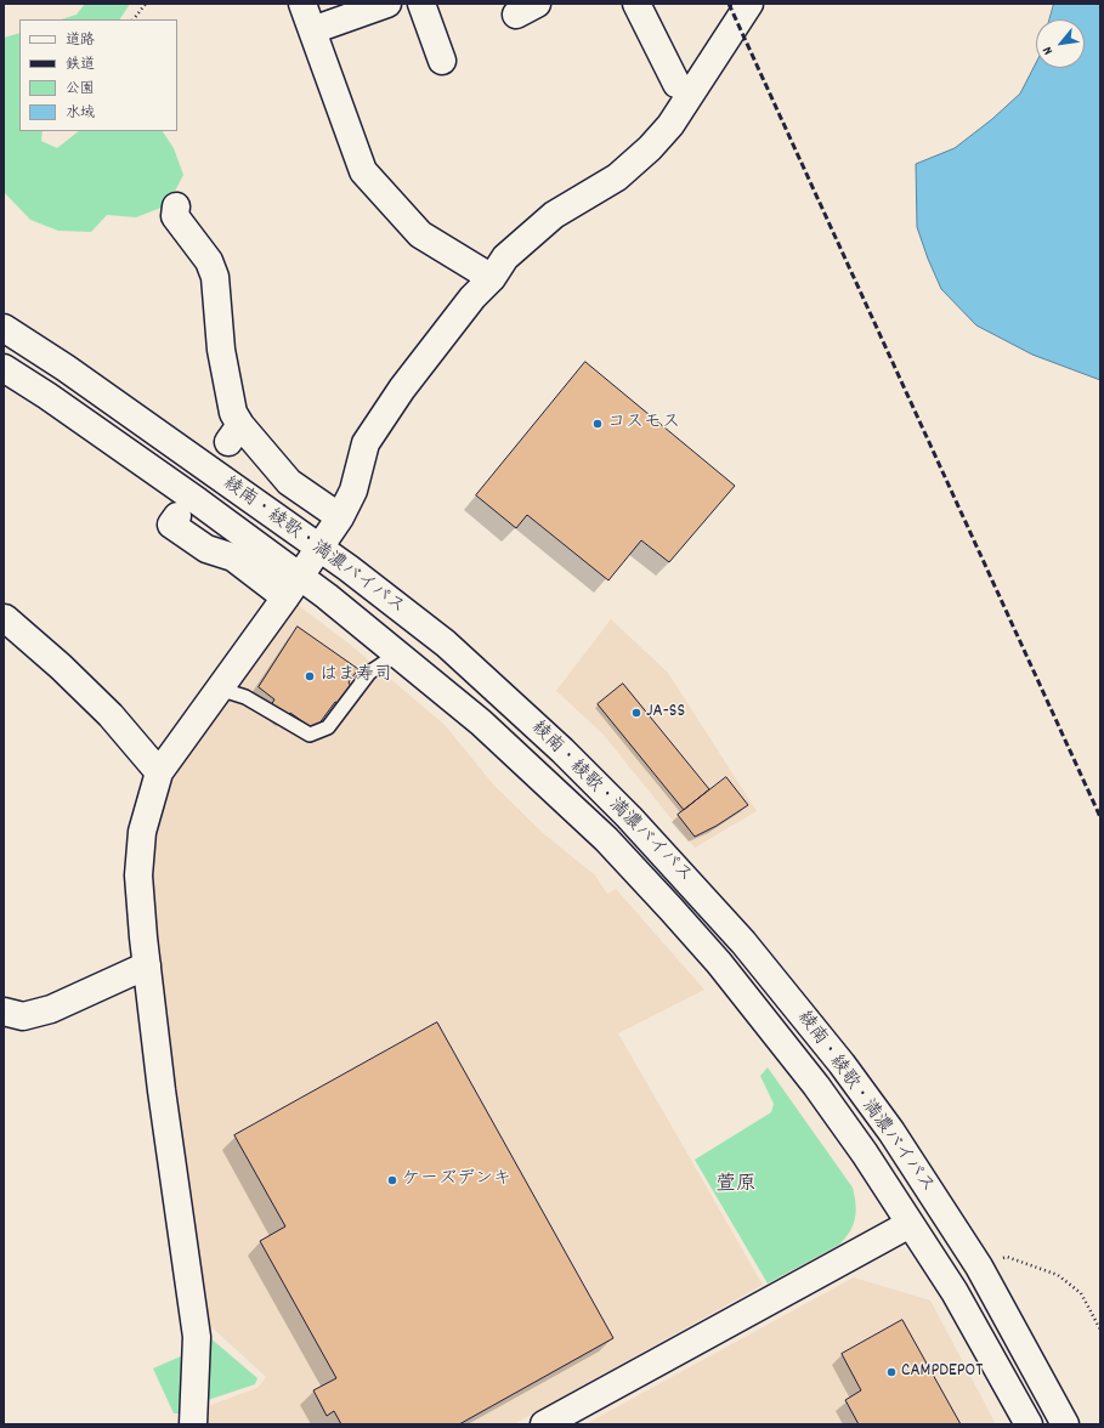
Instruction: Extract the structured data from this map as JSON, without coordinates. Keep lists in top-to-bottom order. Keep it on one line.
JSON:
{"streets":{"main road":["綾南・綾歌・満濃バイパス"]},"districts":["萱原"],"places":["コスモス","はま寿司","JA-SS","ケーズデンキ","CAMPDEPOT"],"legend":["道路","鉄道","公園","水域"],"north":"bottom left"}
